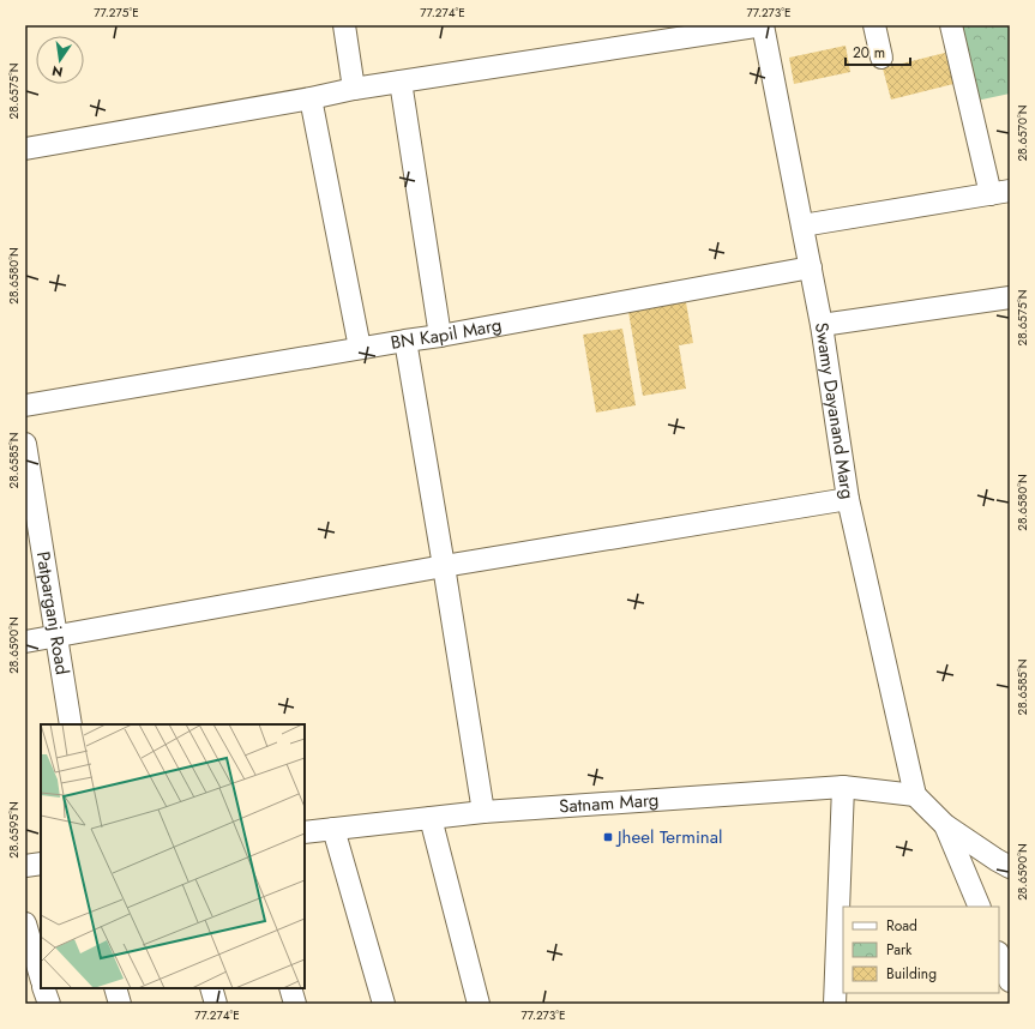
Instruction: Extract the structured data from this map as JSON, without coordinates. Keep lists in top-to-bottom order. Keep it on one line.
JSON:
{"streets":{"street":["BN Kapil Marg","Swamy Dayanand Marg","Patparganj Road","Satnam Marg"]},"crossings":[["BN Kapil Marg","Swamy Dayanand Marg"],["Swamy Dayanand Marg","Satnam Marg"]],"places":{"transit":["Jheel Terminal"]},"legend":["Road","Park","Building"],"scale_bar":"20 m","north":"bottom","coordinates":["77.275°E","77.274°E","77.273°E","28.6575°N","28.6570°N","28.6580°N","28.6585°N","28.6590°N","28.6595°N"]}
